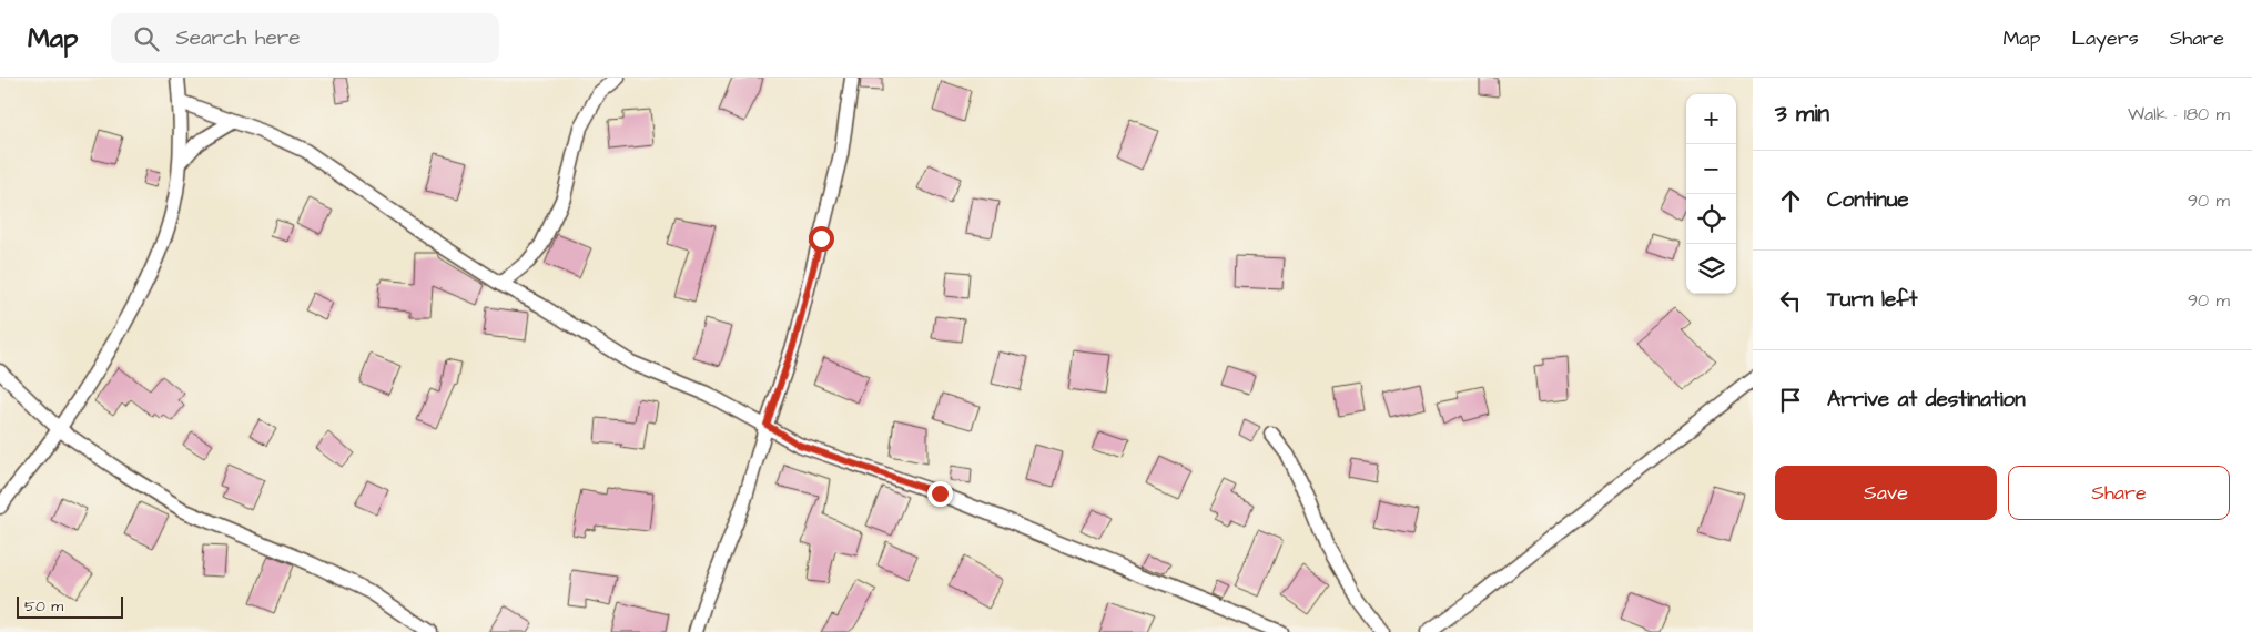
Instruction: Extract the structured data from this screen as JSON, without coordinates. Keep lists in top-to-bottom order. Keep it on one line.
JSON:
{"scale_bar":"50 m","page":{"header":"Map","search":"Search here","nav":["Map","Layers","Share"],"heading":["3 min","Walk · 180 m"],"map_buttons":["+","−"],"list":[["Continue","90 m"],["Turn left","90 m"],"Arrive at destination"],"buttons":["Save","Share"],"scale":"50 m"}}
